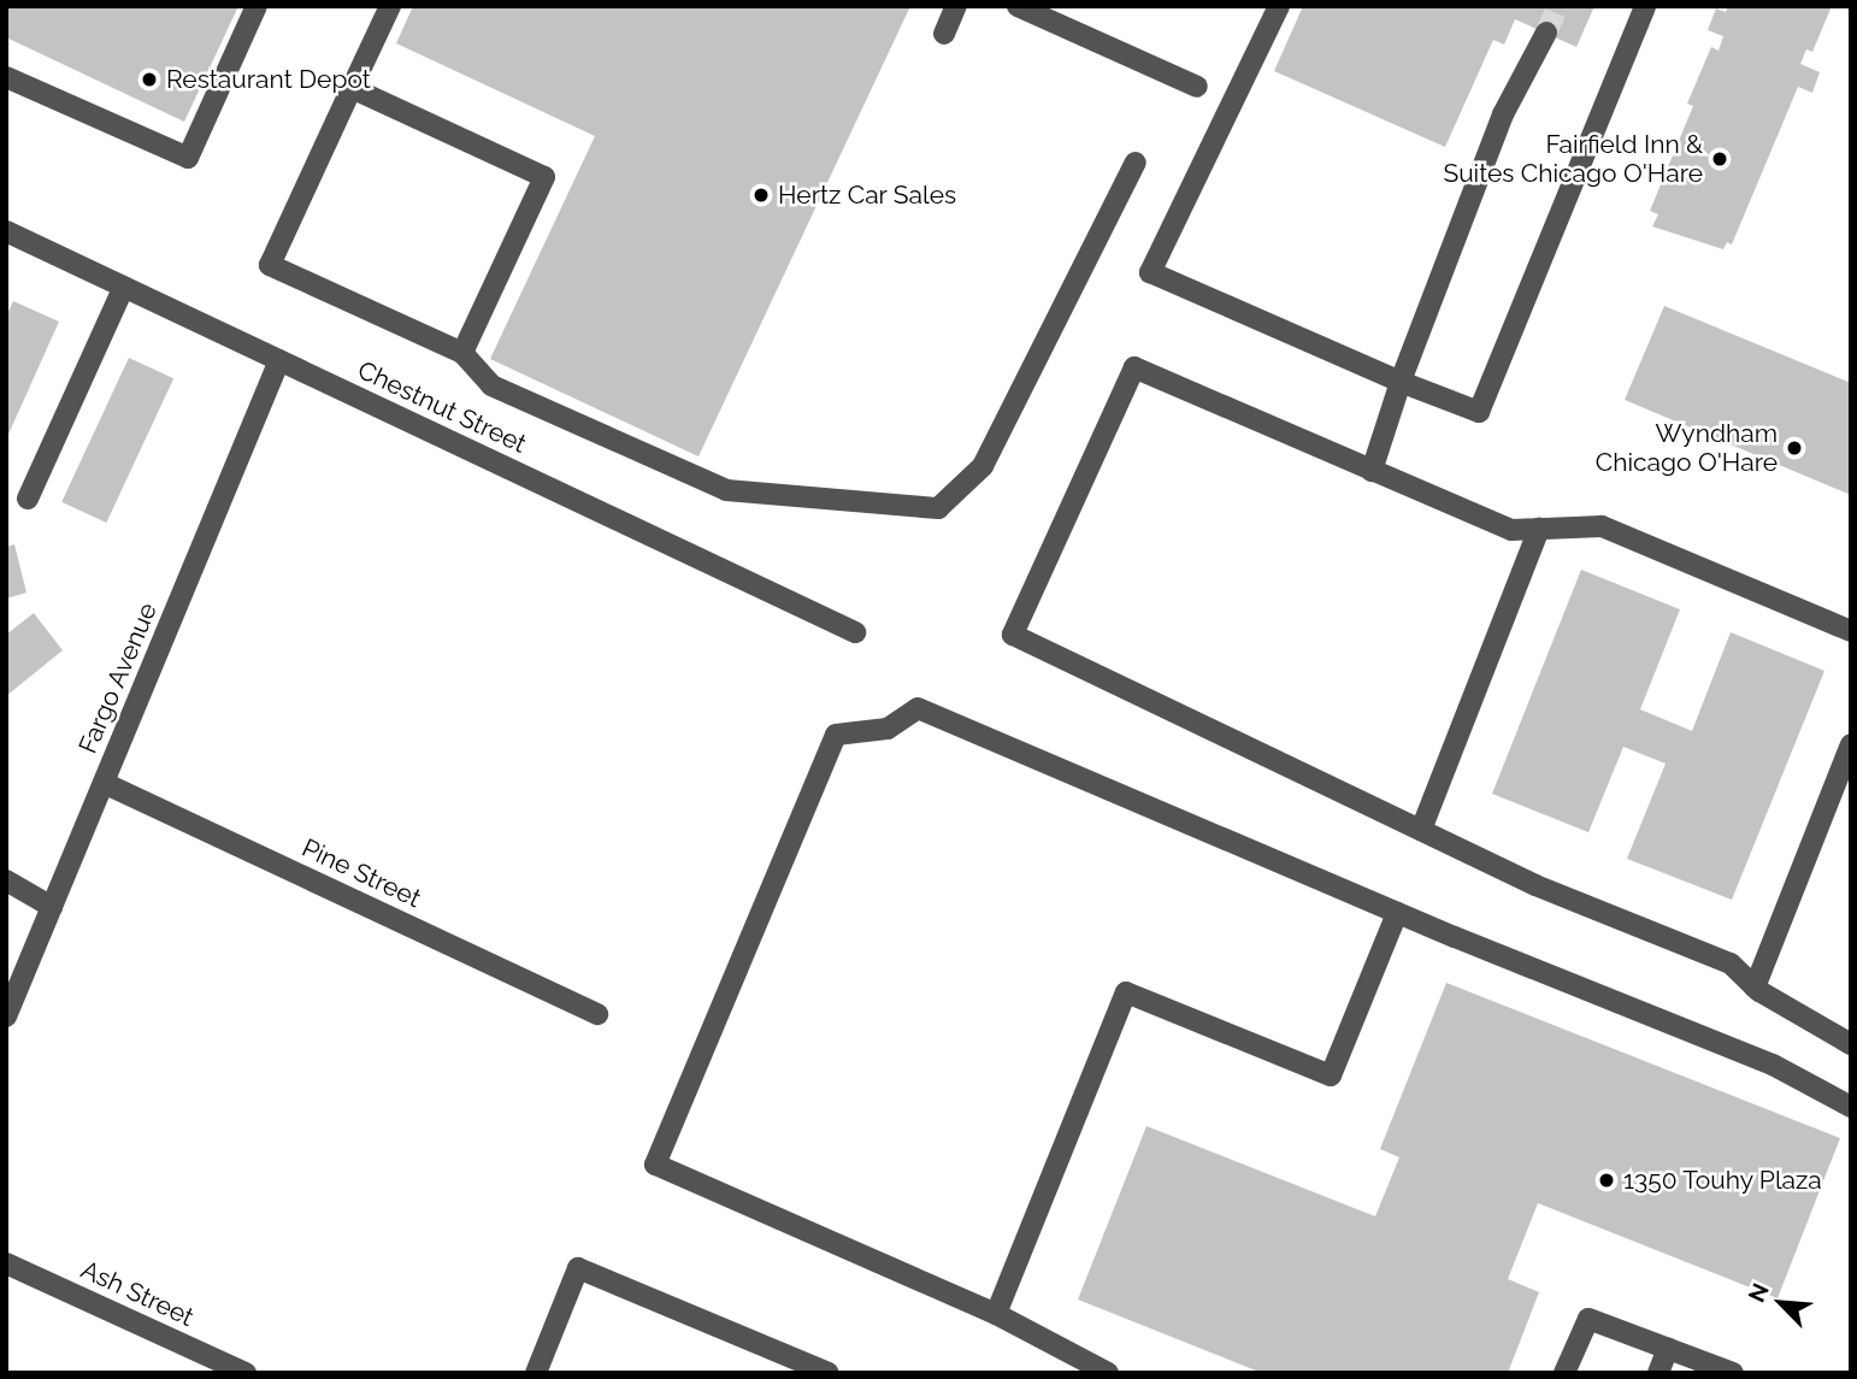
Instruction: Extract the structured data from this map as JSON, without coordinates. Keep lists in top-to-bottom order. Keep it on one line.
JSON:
{"streets":{"street":["Chestnut Street","Fargo Avenue","Pine Street","Ash Street"]},"crossings":[["Chestnut Street","Fargo Avenue"],["Fargo Avenue","Pine Street"]],"places":["Restaurant Depot","Fairfield Inn & Suites Chicago O'Hare","Hertz Car Sales","Wyndham Chicago O'Hare","1350 Touhy Plaza"],"north":"top left"}
